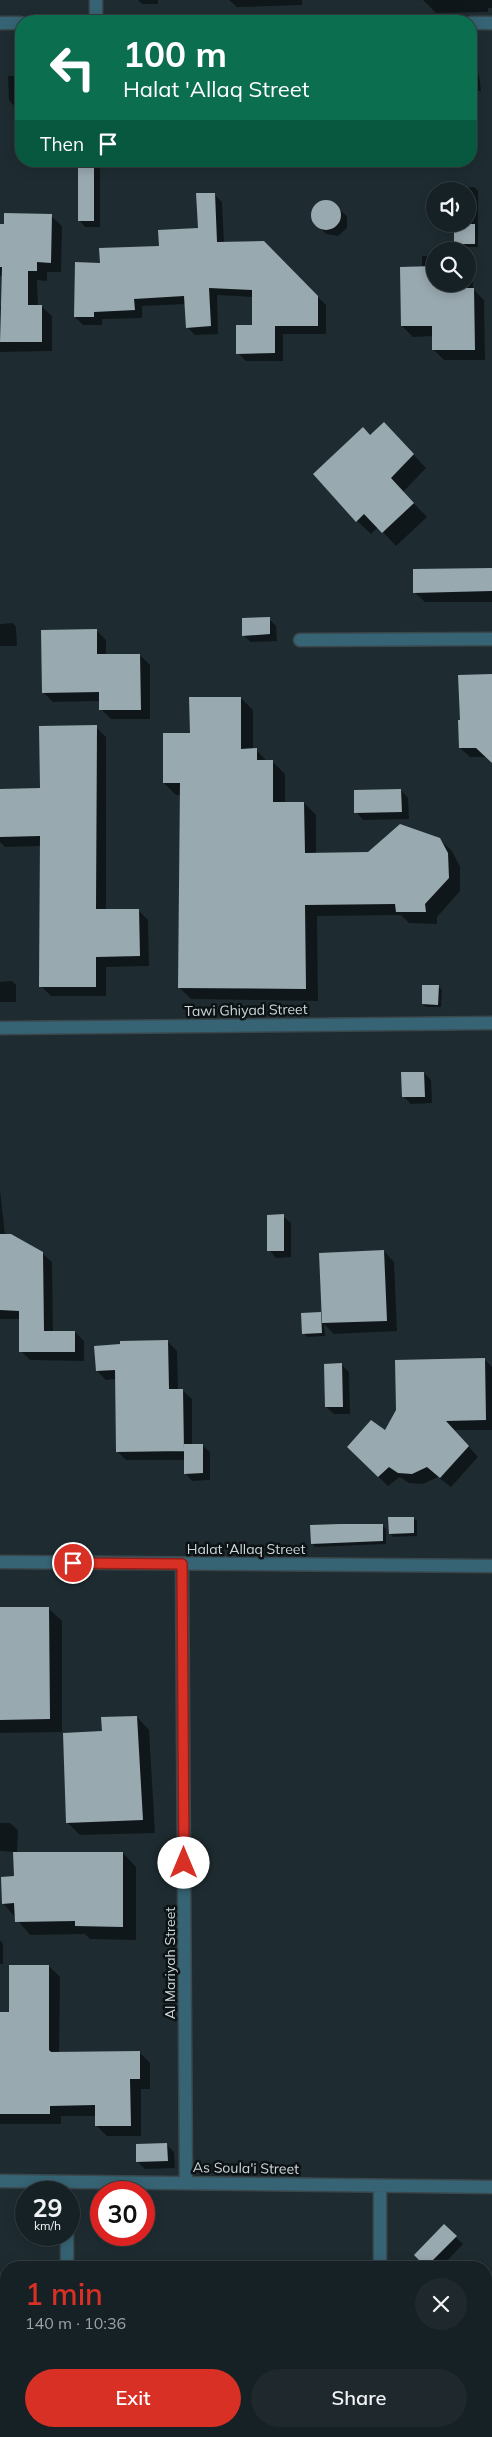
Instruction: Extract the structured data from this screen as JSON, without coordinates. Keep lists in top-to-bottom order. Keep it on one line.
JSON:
{"streets":{"street":["Tawi Ghiyad Street","Halat 'Allaq Street","Al Mariyah Street","As Soula'i Street"]},"crossings":[["Halat 'Allaq Street","Al Mariyah Street"],["Al Mariyah Street","As Soula'i Street"]],"page":{"turn":["100 m","Halat 'Allaq Street"],"then":"Then","speed":"29 km/h","limit":"30","heading":["1 min","140 m · 10:36"],"buttons":["Exit","Share"]}}
